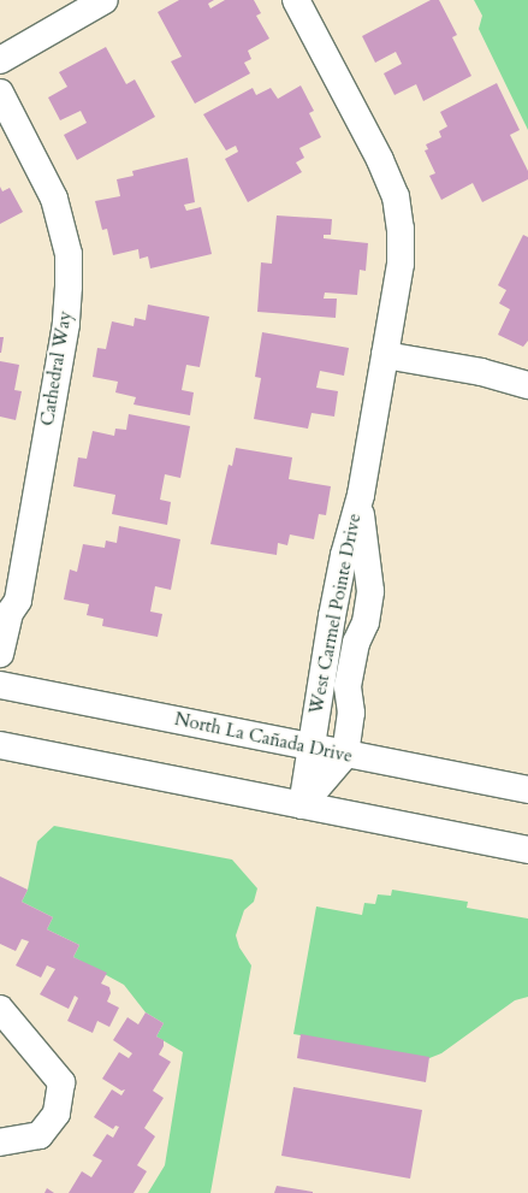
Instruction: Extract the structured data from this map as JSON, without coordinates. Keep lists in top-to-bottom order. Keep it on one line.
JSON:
{"streets":{"street":["Cathedral Way","West Carmel Pointe Drive","North La Cañada Drive"]},"crossings":[["West Carmel Pointe Drive","North La Cañada Drive"]]}
